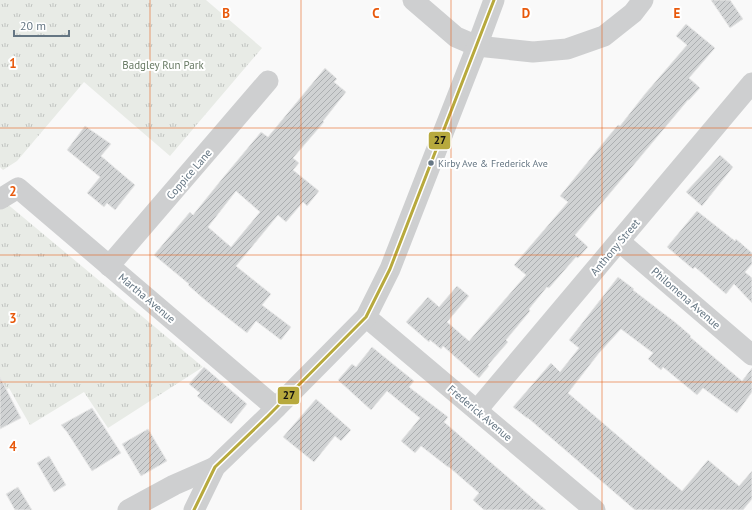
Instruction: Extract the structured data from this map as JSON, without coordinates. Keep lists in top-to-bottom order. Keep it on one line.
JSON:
{"streets":{"street":["Coppice Lane","Anthony Street","Martha Avenue","Philomena Avenue","Frederick Avenue"]},"crossings":[["Coppice Lane","Martha Avenue"],["Anthony Street","Philomena Avenue"],["Anthony Street","Frederick Avenue"]],"parks":["Badgley Run Park"],"places":["Kirby Ave & Frederick Ave"],"lines":["transit line 27"],"scale_bar":"20 m","grid":{"columns":["B","C","D","E"],"rows":["1","2","3","4"]}}
